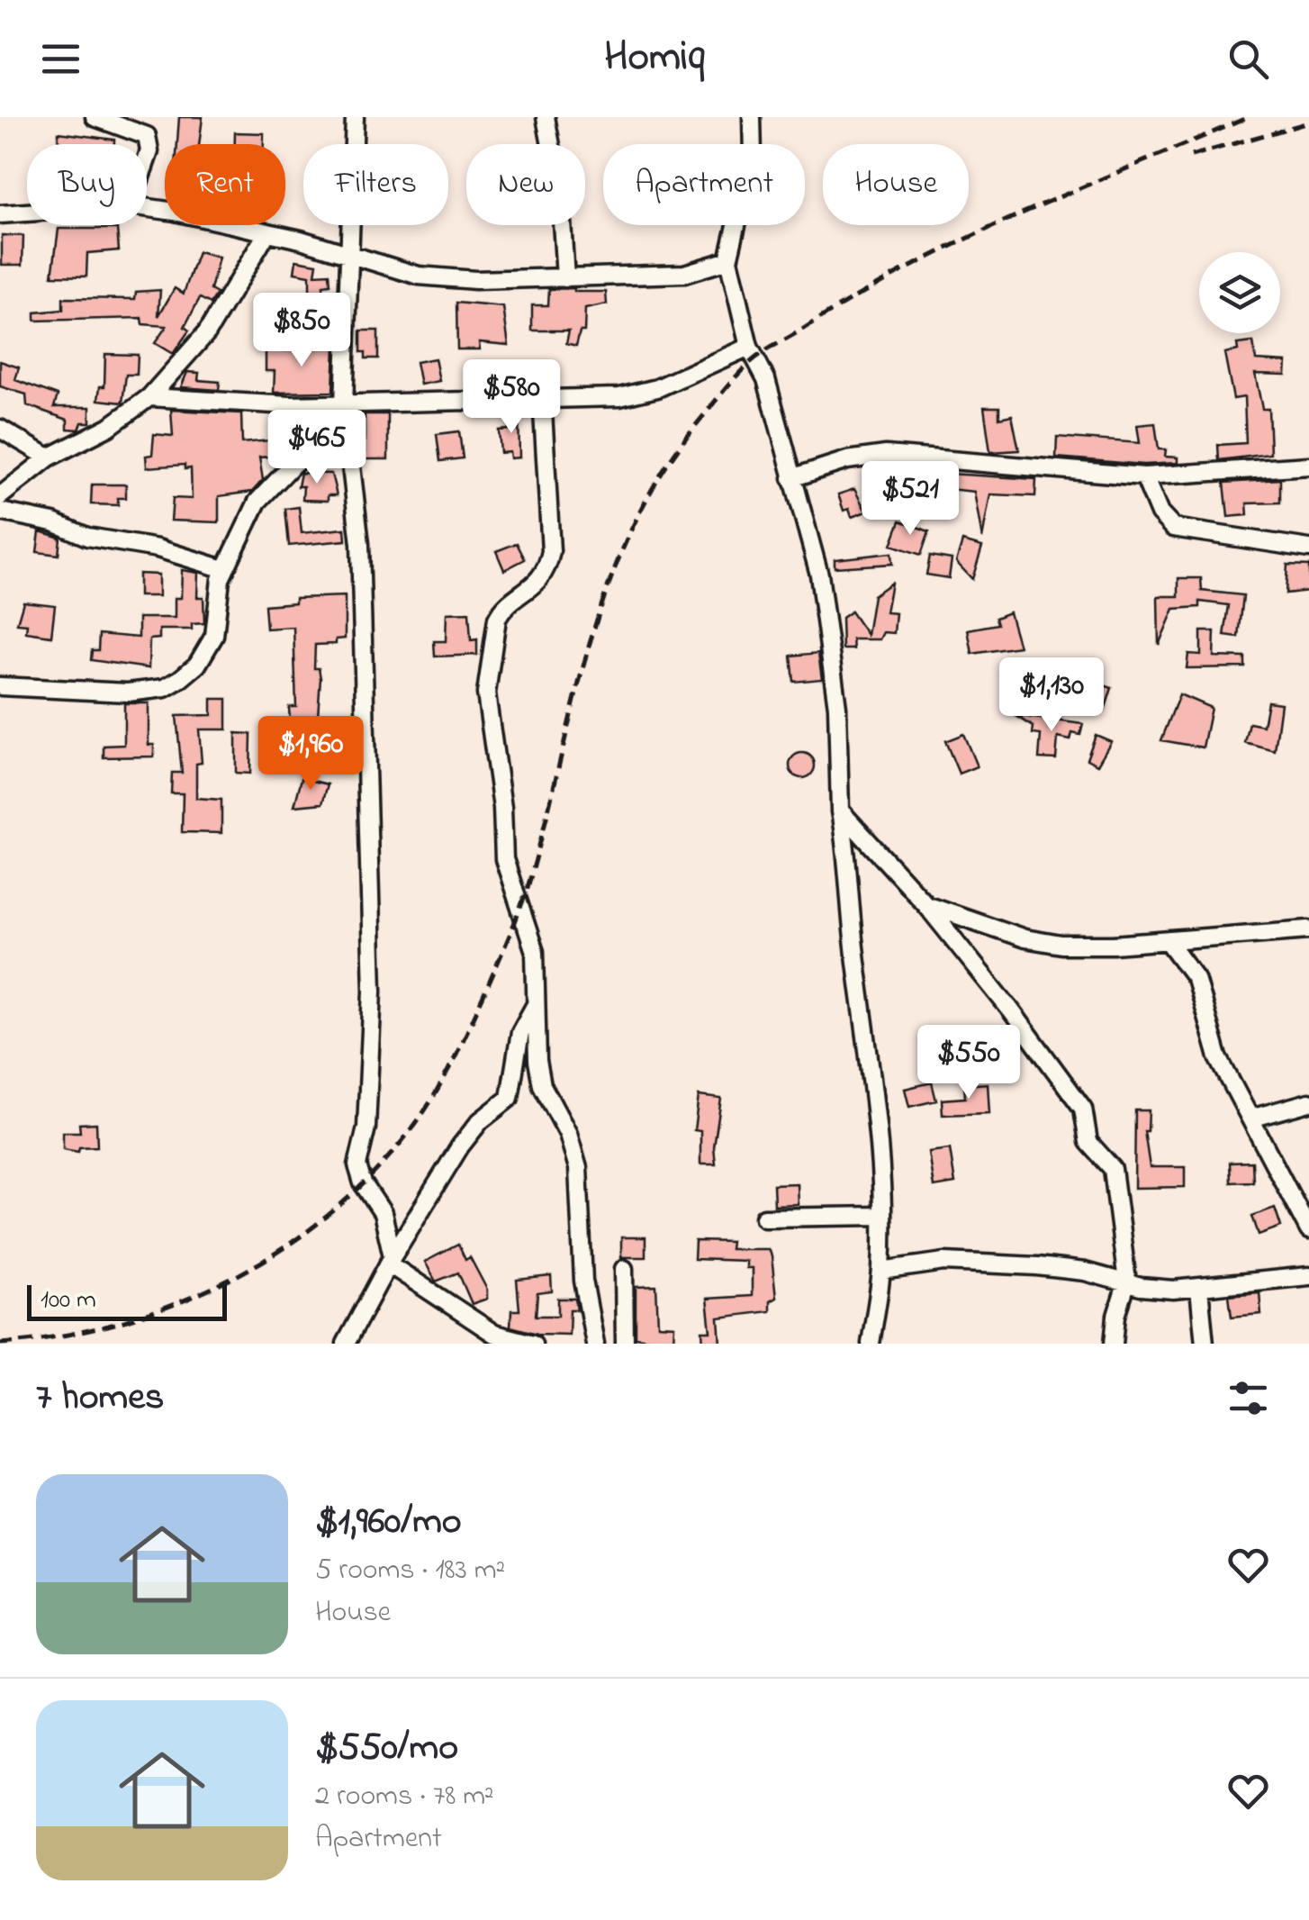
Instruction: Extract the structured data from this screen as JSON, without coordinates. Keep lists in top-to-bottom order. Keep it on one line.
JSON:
{"scale_bar":"100 m","page":{"header":"Homiq","chip":["Buy","Rent","Filters","New","Apartment","House"],"price":["$850","$580","$465","$521","$1,130","$1,960","$550"],"scale":"100 m","heading":"7 homes","list":[{"name":"$1,960/mo","note":"5 rooms · 183 m² · House"},{"name":"$550/mo","note":"2 rooms · 78 m² · Apartment"}]}}
